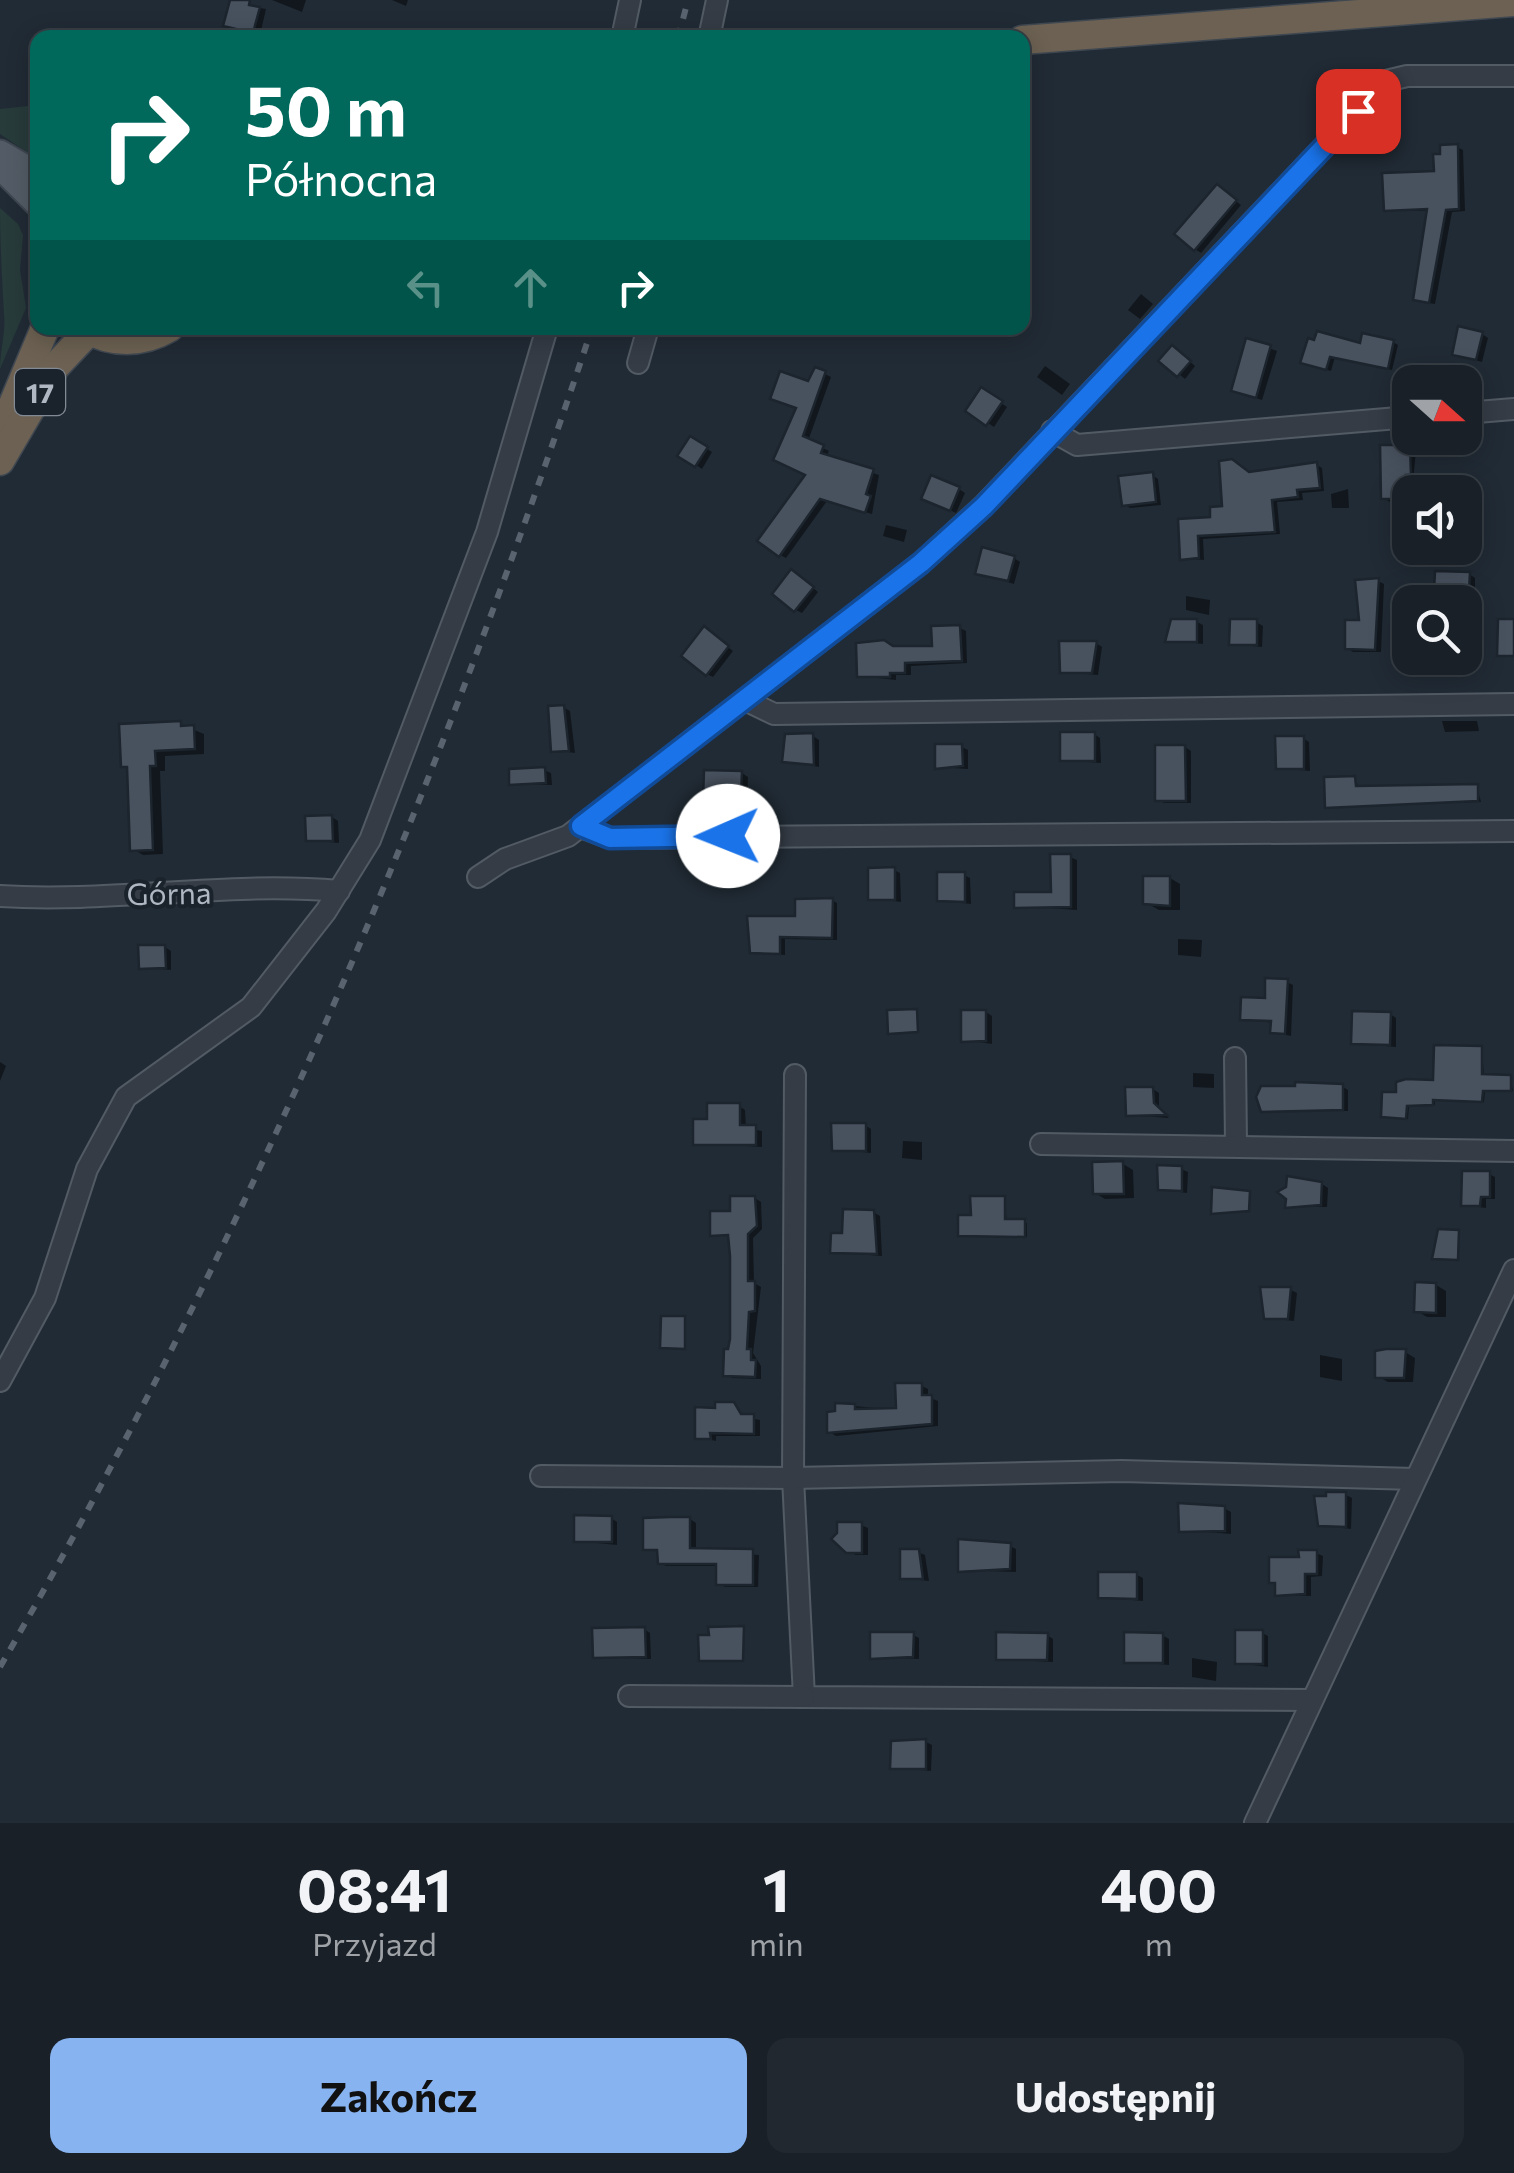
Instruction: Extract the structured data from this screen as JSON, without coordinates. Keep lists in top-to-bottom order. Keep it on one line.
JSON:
{"streets":{"highway":["17"],"street":["Górna"]},"north":"right","page":{"turn":["50 m","Północna"],"eta":["08:41","Przyjazd","1","min","400","m"],"buttons":["Zakończ","Udostępnij"]}}
